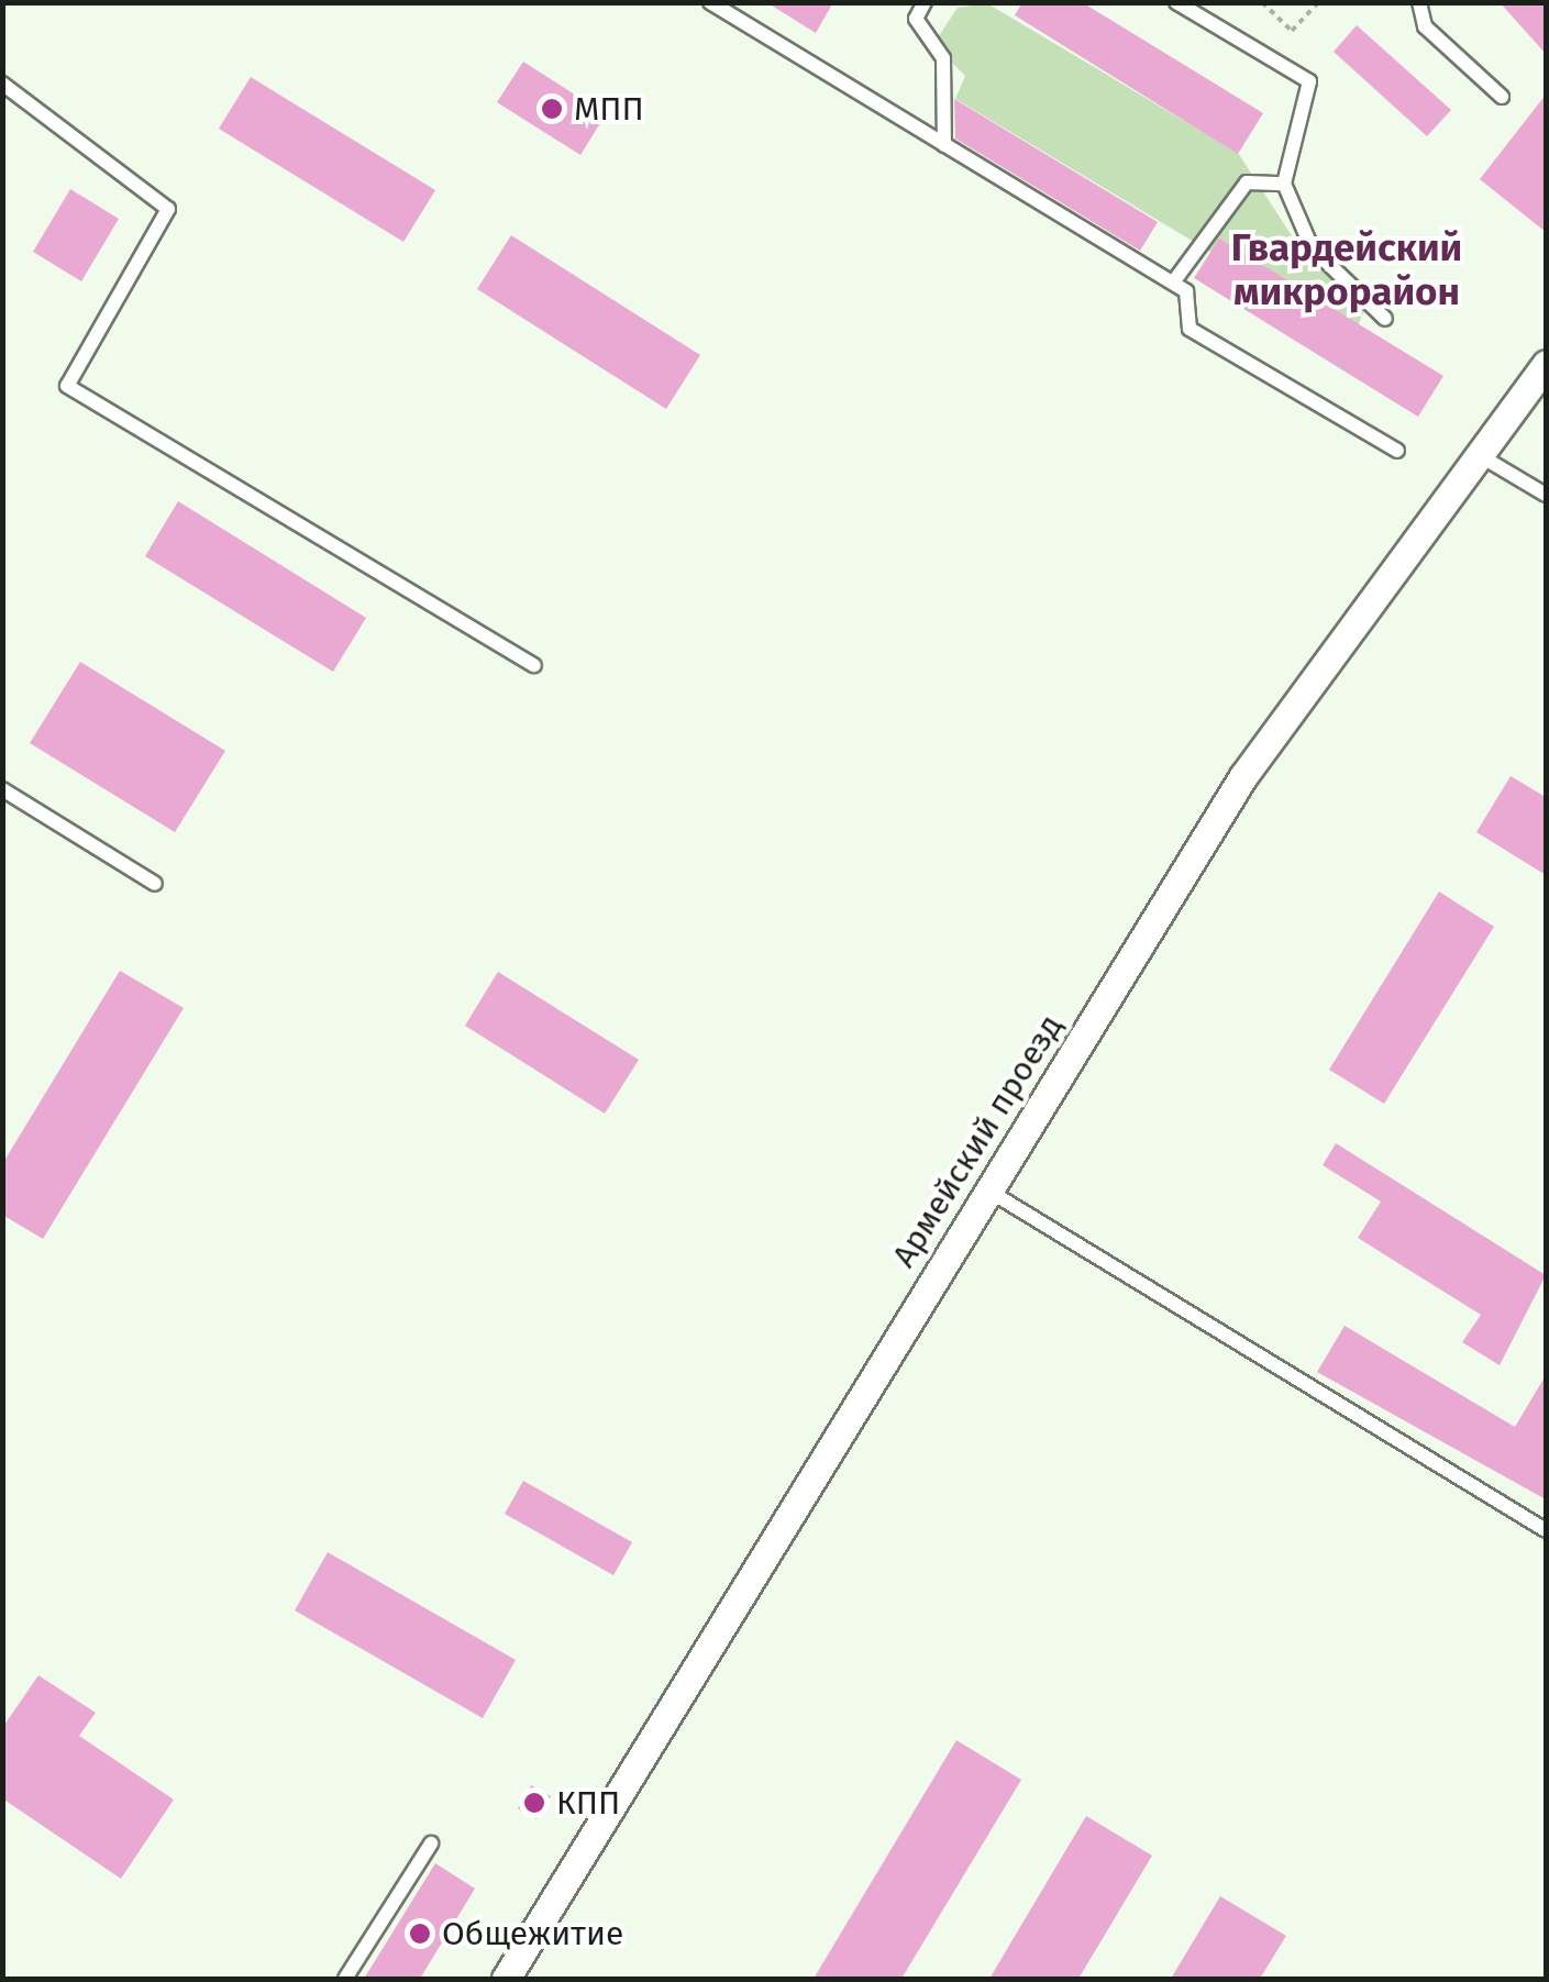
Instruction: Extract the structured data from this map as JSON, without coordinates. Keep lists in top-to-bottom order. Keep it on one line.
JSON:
{"streets":{"street":["Армейский проезд"]},"districts":["Гвардейский микрорайон"],"places":["МПП","КПП","Общежитие"]}
